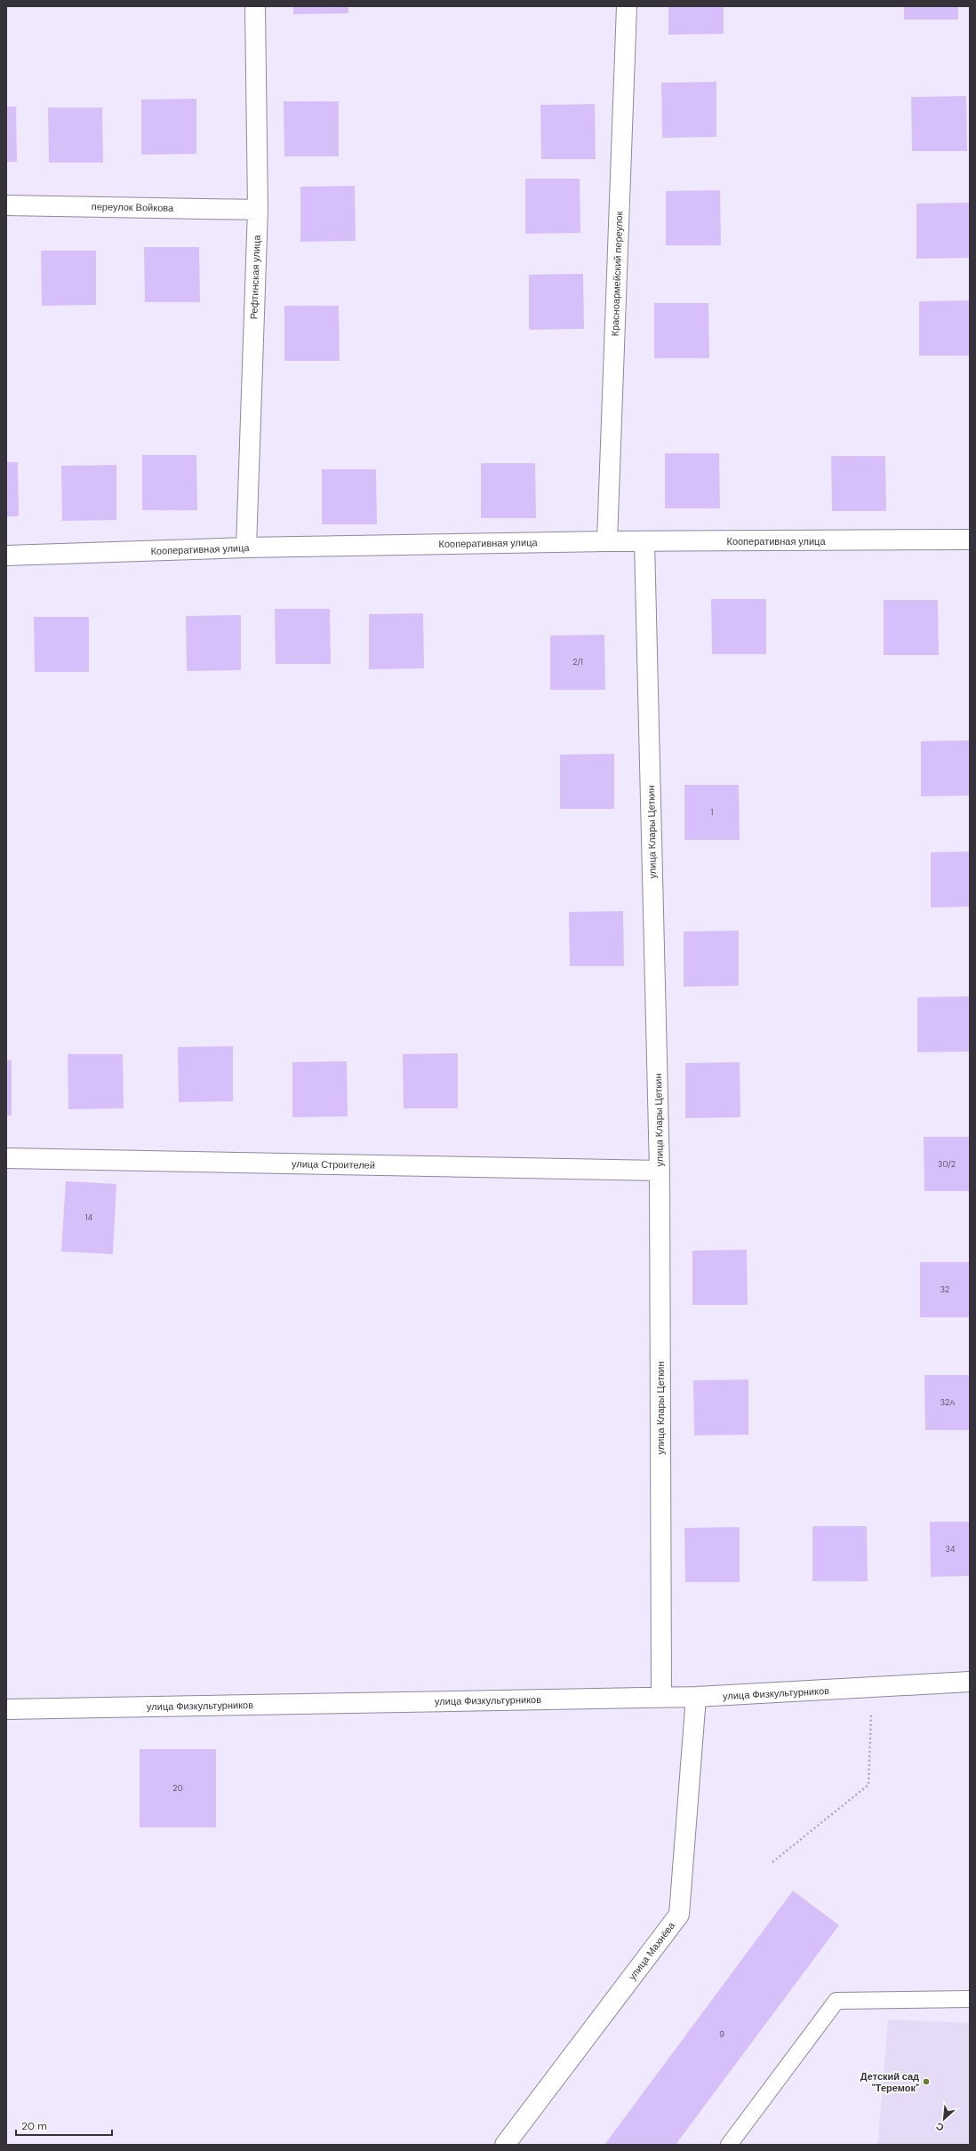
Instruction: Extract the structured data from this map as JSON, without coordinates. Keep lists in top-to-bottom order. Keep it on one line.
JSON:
{"streets":{"street":["переулок Войкова","Красноармейский переулок","Рефтинская улица","Кооперативная улица","улица Клары Цеткин","улица Строителей","улица Физкультурников","улица Махнёва"]},"crossings":[["переулок Войкова","Рефтинская улица"],["Красноармейский переулок","Кооперативная улица"],["Рефтинская улица","Кооперативная улица"],["Кооперативная улица","улица Клары Цеткин"],["улица Клары Цеткин","улица Строителей"],["улица Клары Цеткин","улица Физкультурников"],["улица Физкультурников","улица Махнёва"]],"places":["Детский сад \"Теремок\""],"house_numbers":["2/1","1","30/2","14","32","32А","34","20","9"],"scale_bar":"20 m","north":"bottom left"}
